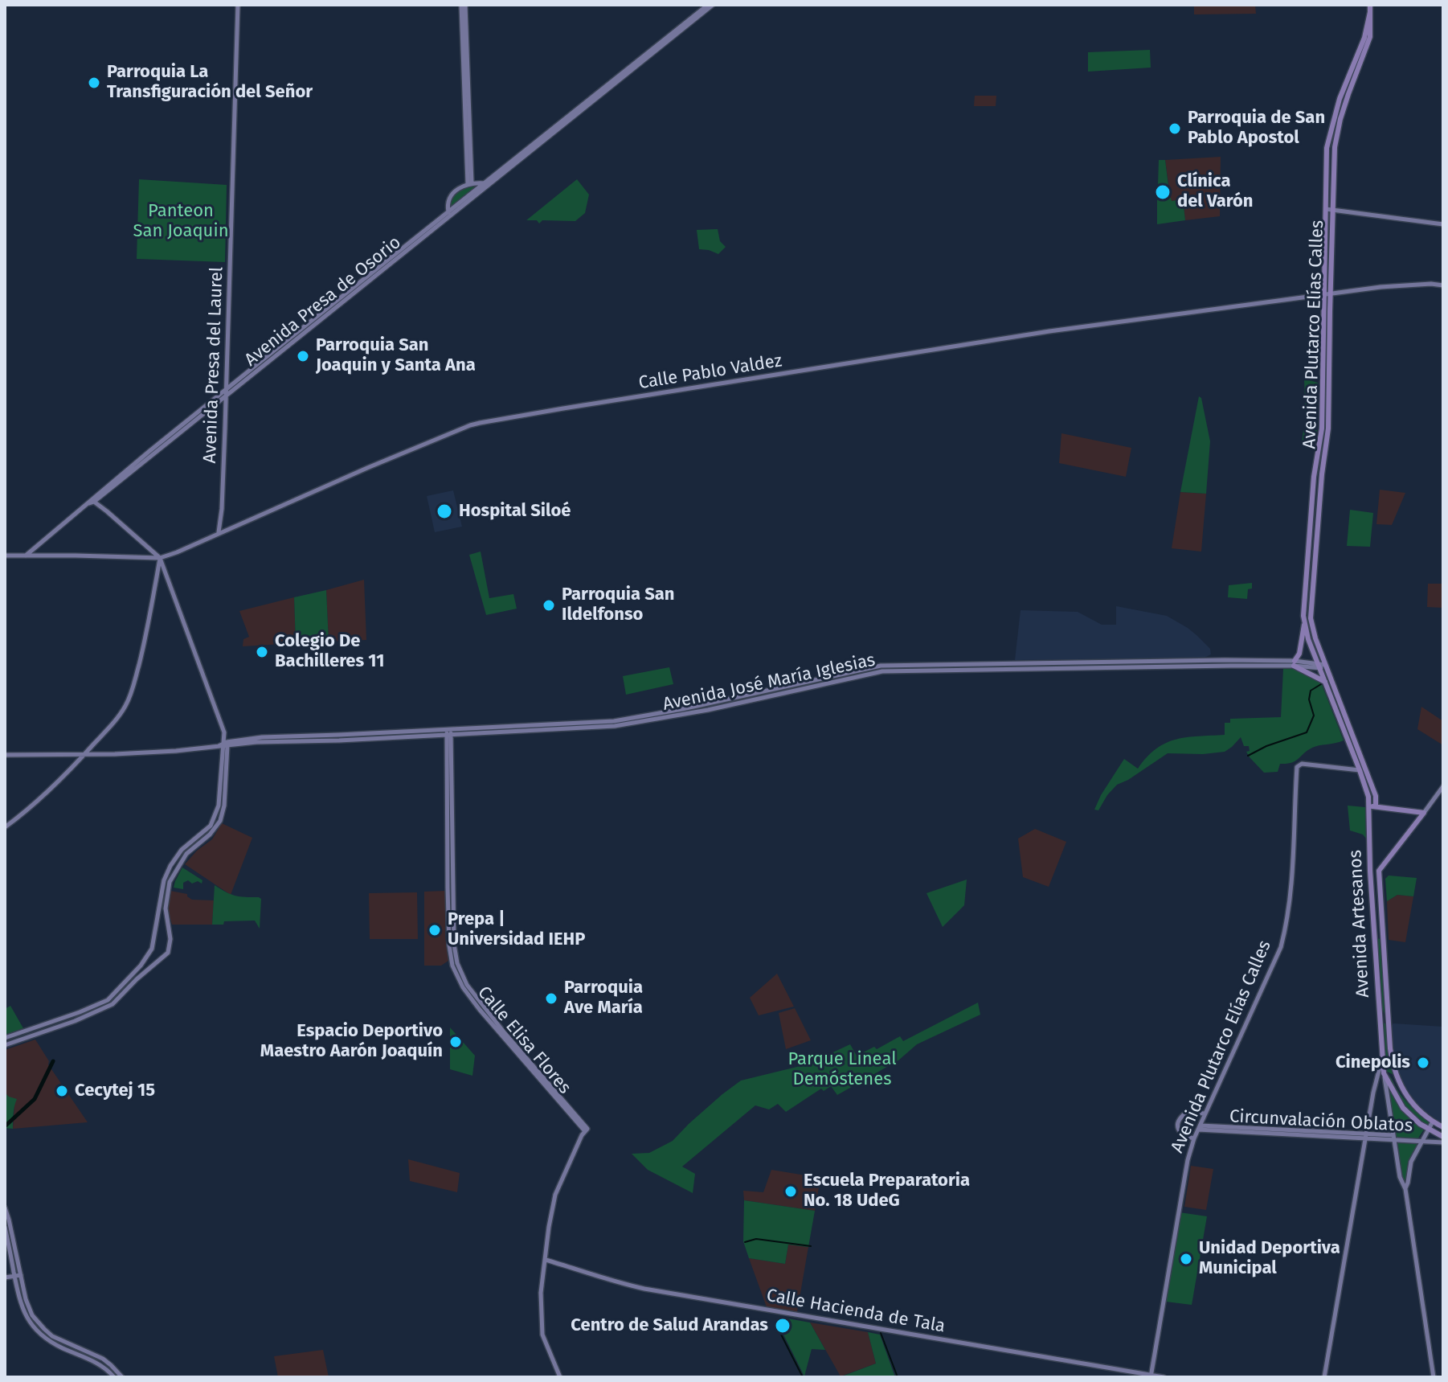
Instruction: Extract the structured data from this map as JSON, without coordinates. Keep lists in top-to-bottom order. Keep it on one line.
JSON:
{"streets":{"main road":["Avenida Plutarco Elías Calles","Avenida Artesanos","Circunvalación Oblatos"],"street":["Avenida Presa de Osorio","Avenida Presa del Laurel","Calle Pablo Valdez","Avenida José María Iglesias","Calle Elisa Flores","Calle Hacienda de Tala"]},"crossings":[["Avenida Presa de Osorio","Avenida Presa del Laurel"],["Avenida Presa de Osorio","Calle Pablo Valdez"],["Avenida Plutarco Elías Calles","Calle Pablo Valdez"],["Avenida Plutarco Elías Calles","Avenida José María Iglesias"],["Avenida Plutarco Elías Calles","Avenida Artesanos"],["Avenida Plutarco Elías Calles","Circunvalación Oblatos"],["Avenida Plutarco Elías Calles","Calle Hacienda de Tala"],["Avenida Presa del Laurel","Calle Pablo Valdez"],["Avenida José María Iglesias","Avenida Artesanos"],["Avenida José María Iglesias","Calle Elisa Flores"],["Avenida Artesanos","Circunvalación Oblatos"],["Calle Elisa Flores","Calle Hacienda de Tala"]],"parks":["Panteon San Joaquin","Parque Lineal Demóstenes"],"places":["Parroquia La Transfiguración del Señor","Parroquia de San Pablo Apostol","Clínica del Varón","Parroquia San Joaquin y Santa Ana","Hospital Siloé","Parroquia San Ildelfonso","Colegio De Bachilleres 11","Prepa | Universidad IEHP","Parroquia Ave María","Espacio Deportivo Maestro Aarón Joaquín","Cinepolis","Cecytej 15","Escuela Preparatoria No. 18 UdeG","Unidad Deportiva Municipal","Centro de Salud Arandas"]}
